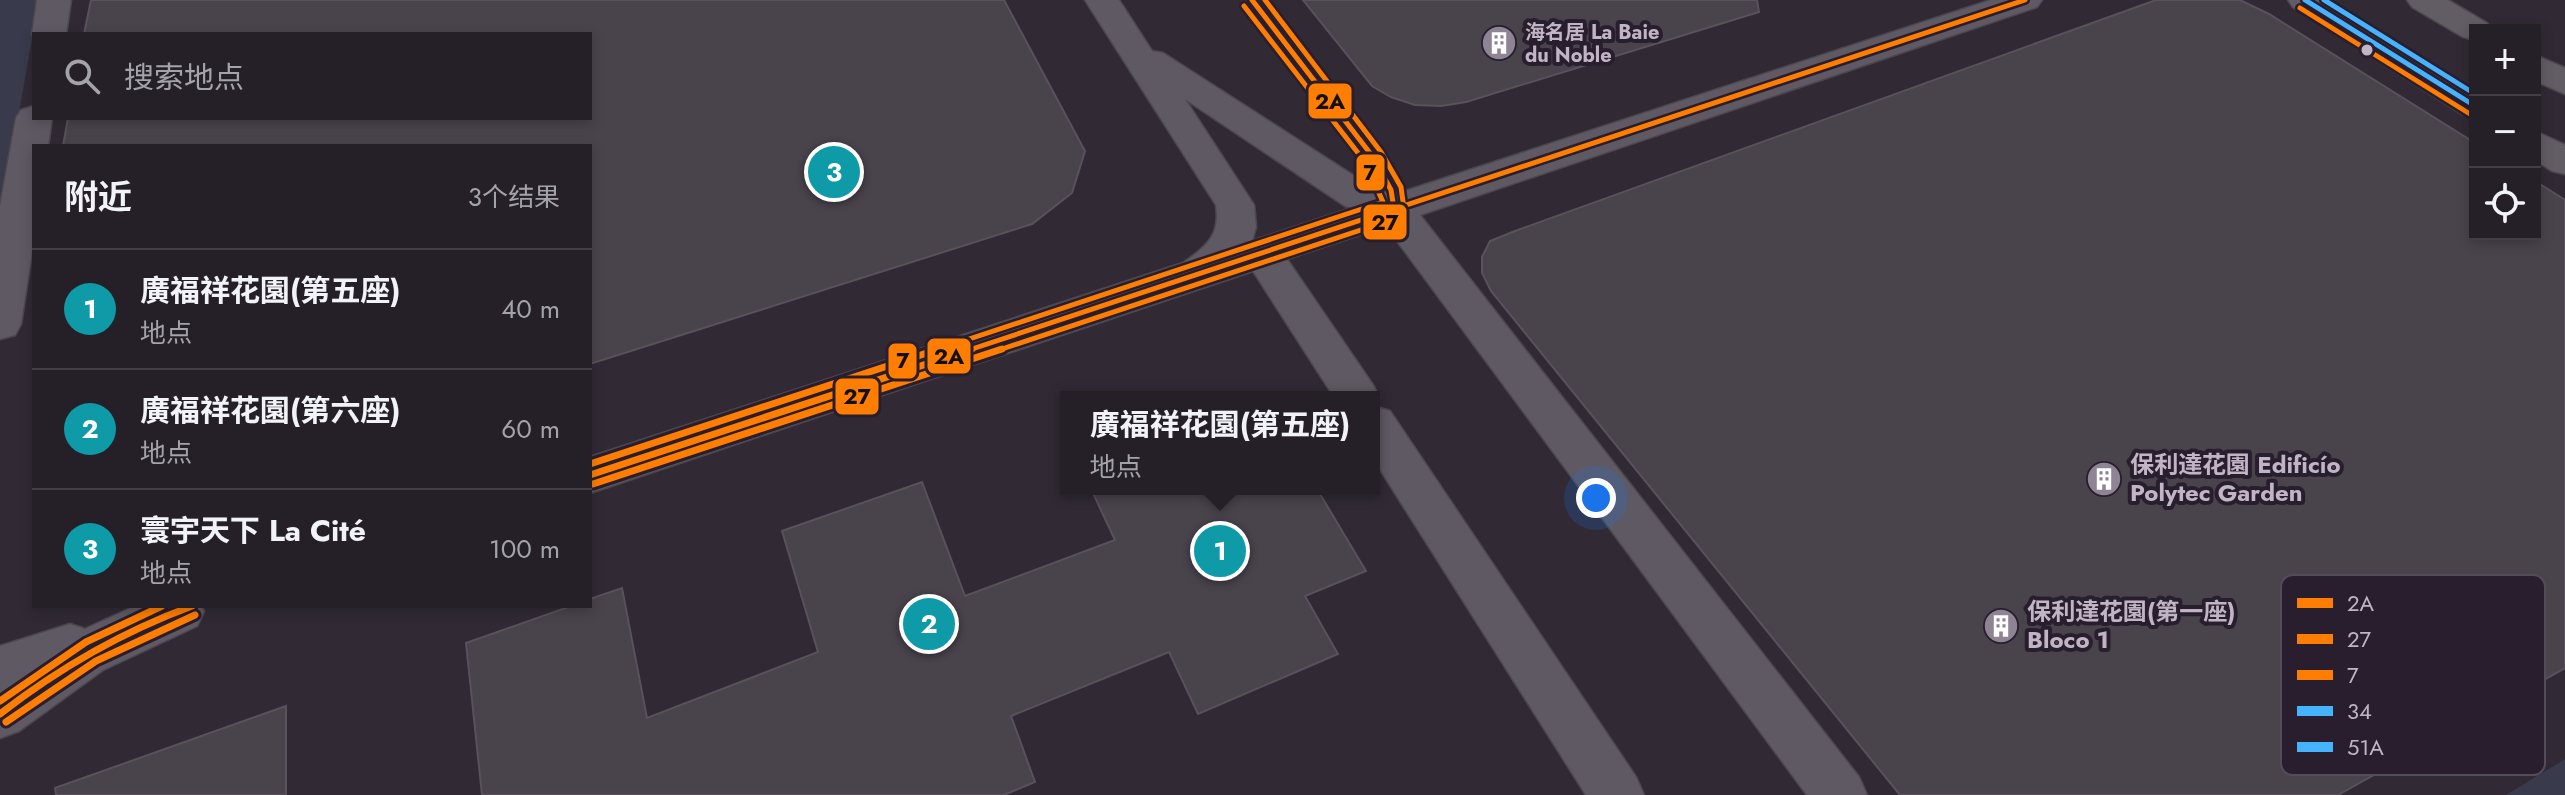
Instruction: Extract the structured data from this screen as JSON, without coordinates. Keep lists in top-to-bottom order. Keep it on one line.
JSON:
{"places":{"building":["海名居 La Baie du Noble","保利達花園 Edificío Polytec Garden","保利達花園(第一座) Bloco 1"]},"lines":["transit line 2A","transit line 27","transit line 34","transit line 51A","transit line 7"],"legend":["2A","27","7","34","51A"],"page":{"map_buttons":["+","−"],"search":"搜索地点","pins":["3","1","2"],"heading":["附近","3个结果"],"list":[{"mark":"1","name":"廣福祥花園(第五座)","note":"地点","value":"40 m"},{"mark":"2","name":"廣福祥花園(第六座)","note":"地点","value":"60 m"},{"mark":"3","name":"寰宇天下 La Cité","note":"地点","value":"100 m"}],"popup":["廣福祥花園(第五座)","地点"]}}
